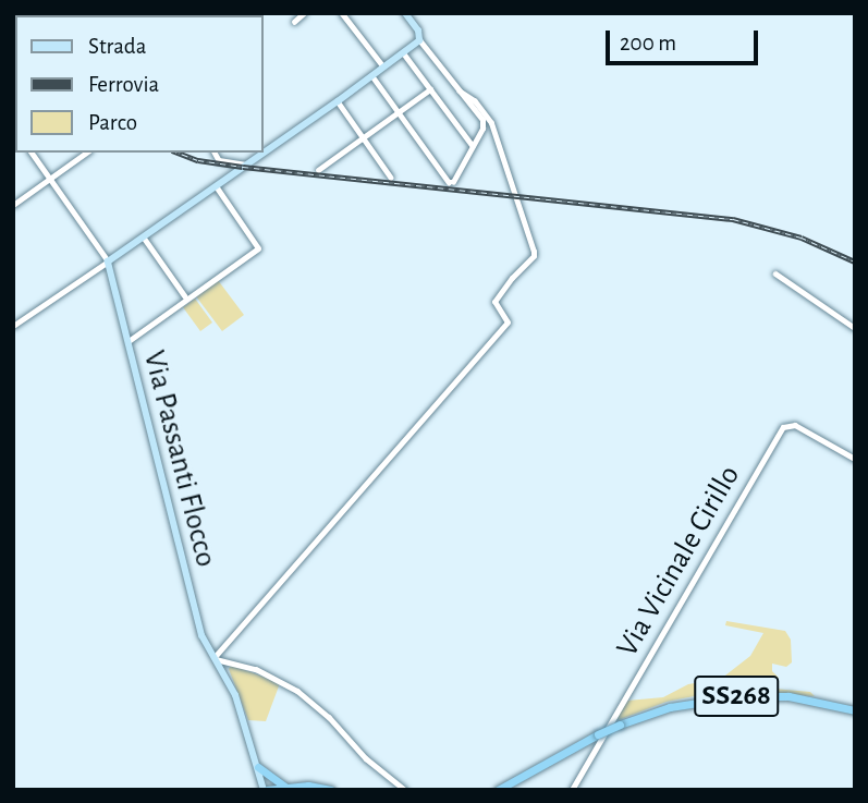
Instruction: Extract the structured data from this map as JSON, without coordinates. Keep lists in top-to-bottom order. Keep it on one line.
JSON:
{"streets":{"highway":["SS268"],"main road":["Via Passanti Flocco"],"street":["Via Vicinale Cirillo"]},"legend":["Strada","Ferrovia","Parco"],"scale_bar":"200 m"}
